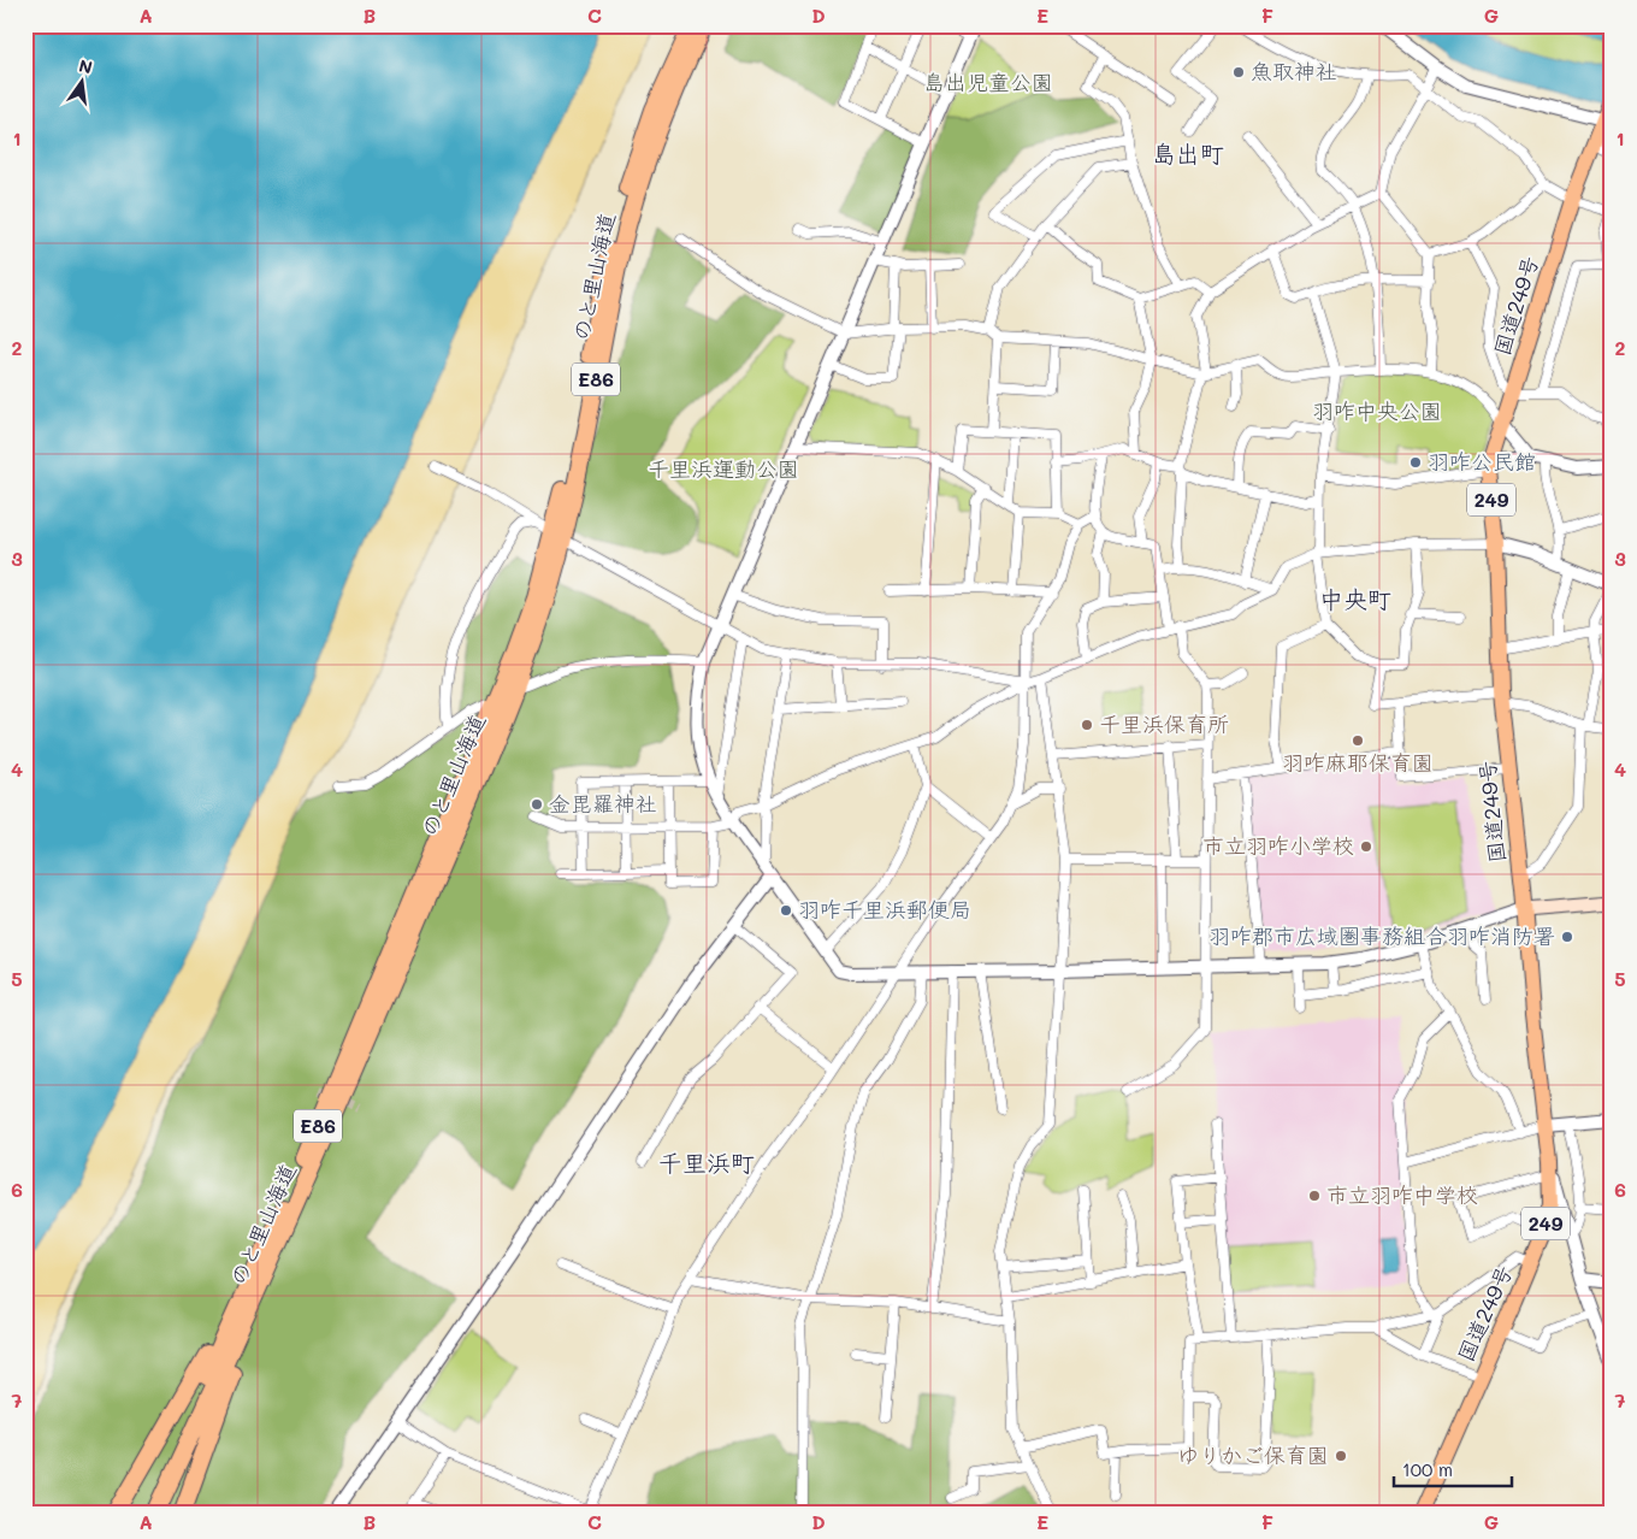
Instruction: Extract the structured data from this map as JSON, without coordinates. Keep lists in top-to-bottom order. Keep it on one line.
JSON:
{"streets":{"highway":["のと里山海道","国道249号","E86","249"]},"districts":["島出町","中央町","千里浜町"],"parks":["島出児童公園","羽咋中央公園","千里浜運動公園"],"places":["魚取神社","羽咋公民館","千里浜保育所","羽咋麻耶保育園","金毘羅神社","市立羽咋小学校","羽咋千里浜郵便局","羽咋郡市広域圏事務組合羽咋消防署","市立羽咋中学校","ゆりかご保育園"],"scale_bar":"100 m","north":"top","grid":{"columns":["A","B","C","D","E","F","G"],"rows":["1","2","3","4","5","6","7"]}}
